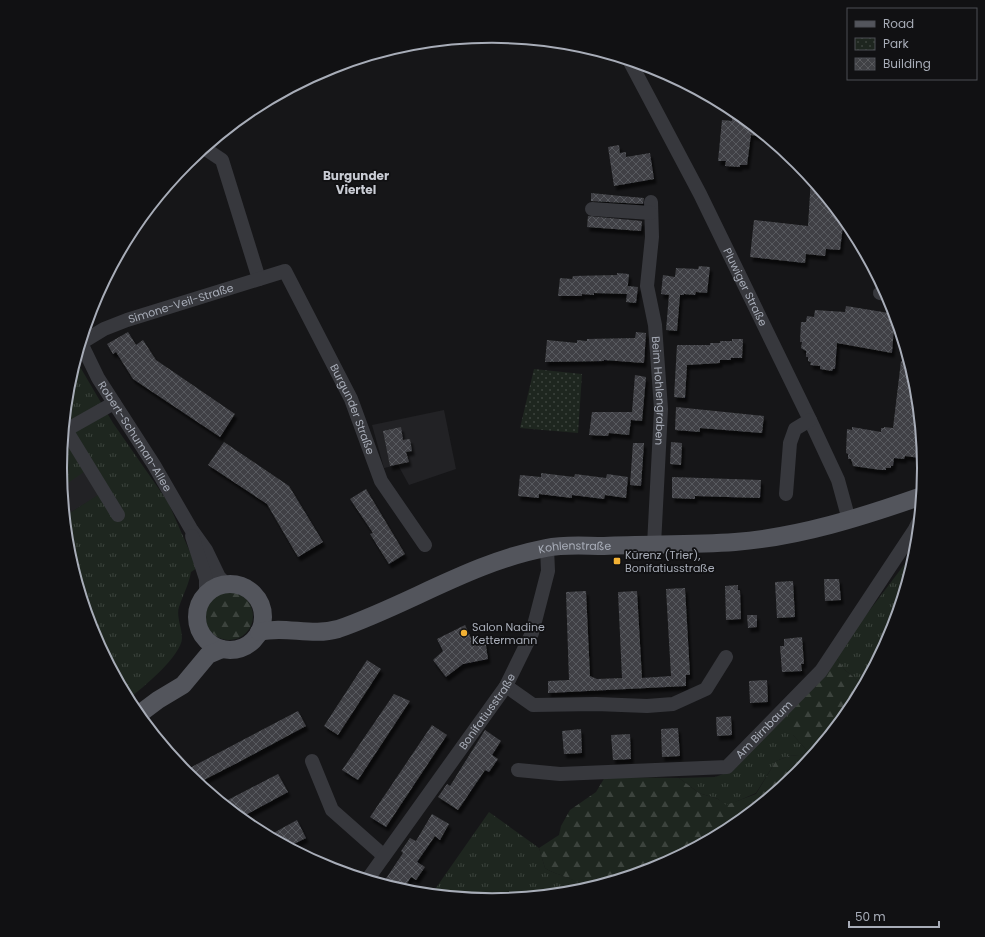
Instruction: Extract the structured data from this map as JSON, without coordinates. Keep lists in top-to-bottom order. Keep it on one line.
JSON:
{"streets":{"main road":["Kohlenstraße"],"street":["Pluwiger Straße","Simone-Veil-Straße","Beim Hohlengraben","Burgunder Straße","Robert-Schuman-Allee","Bonifatiusstraße","Am Birnbaum"]},"crossings":[["Pluwiger Straße","Kohlenstraße"],["Simone-Veil-Straße","Burgunder Straße"],["Beim Hohlengraben","Kohlenstraße"],["Robert-Schuman-Allee","Kohlenstraße"],["Kohlenstraße","Bonifatiusstraße"]],"districts":["Burgunder Viertel"],"places":{"transit":["Kürenz (Trier), Bonifatiusstraße"],"other":["Salon Nadine Kettermann"]},"legend":["Road","Park","Building"],"scale_bar":"50 m"}
